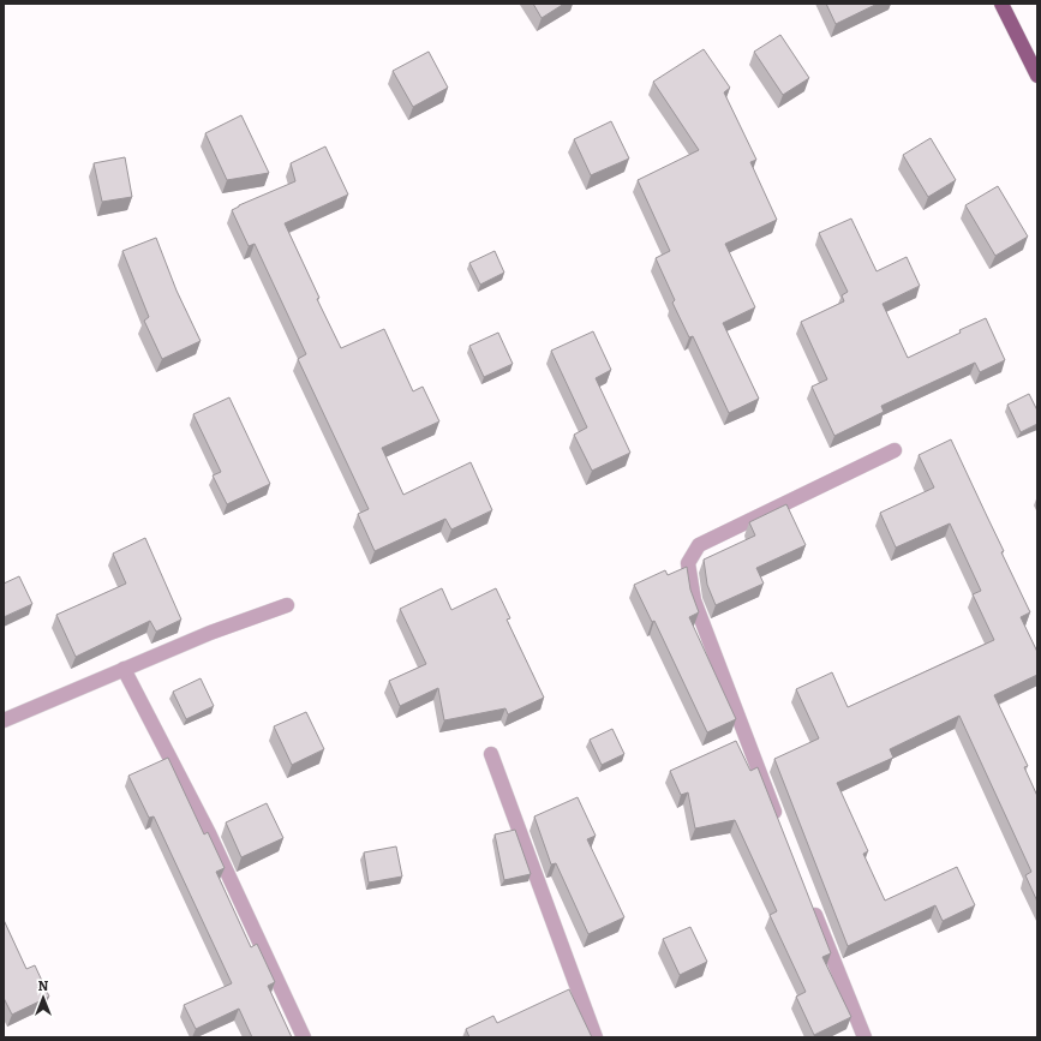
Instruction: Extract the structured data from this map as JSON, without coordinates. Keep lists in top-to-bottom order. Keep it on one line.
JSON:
{"north":"top"}
